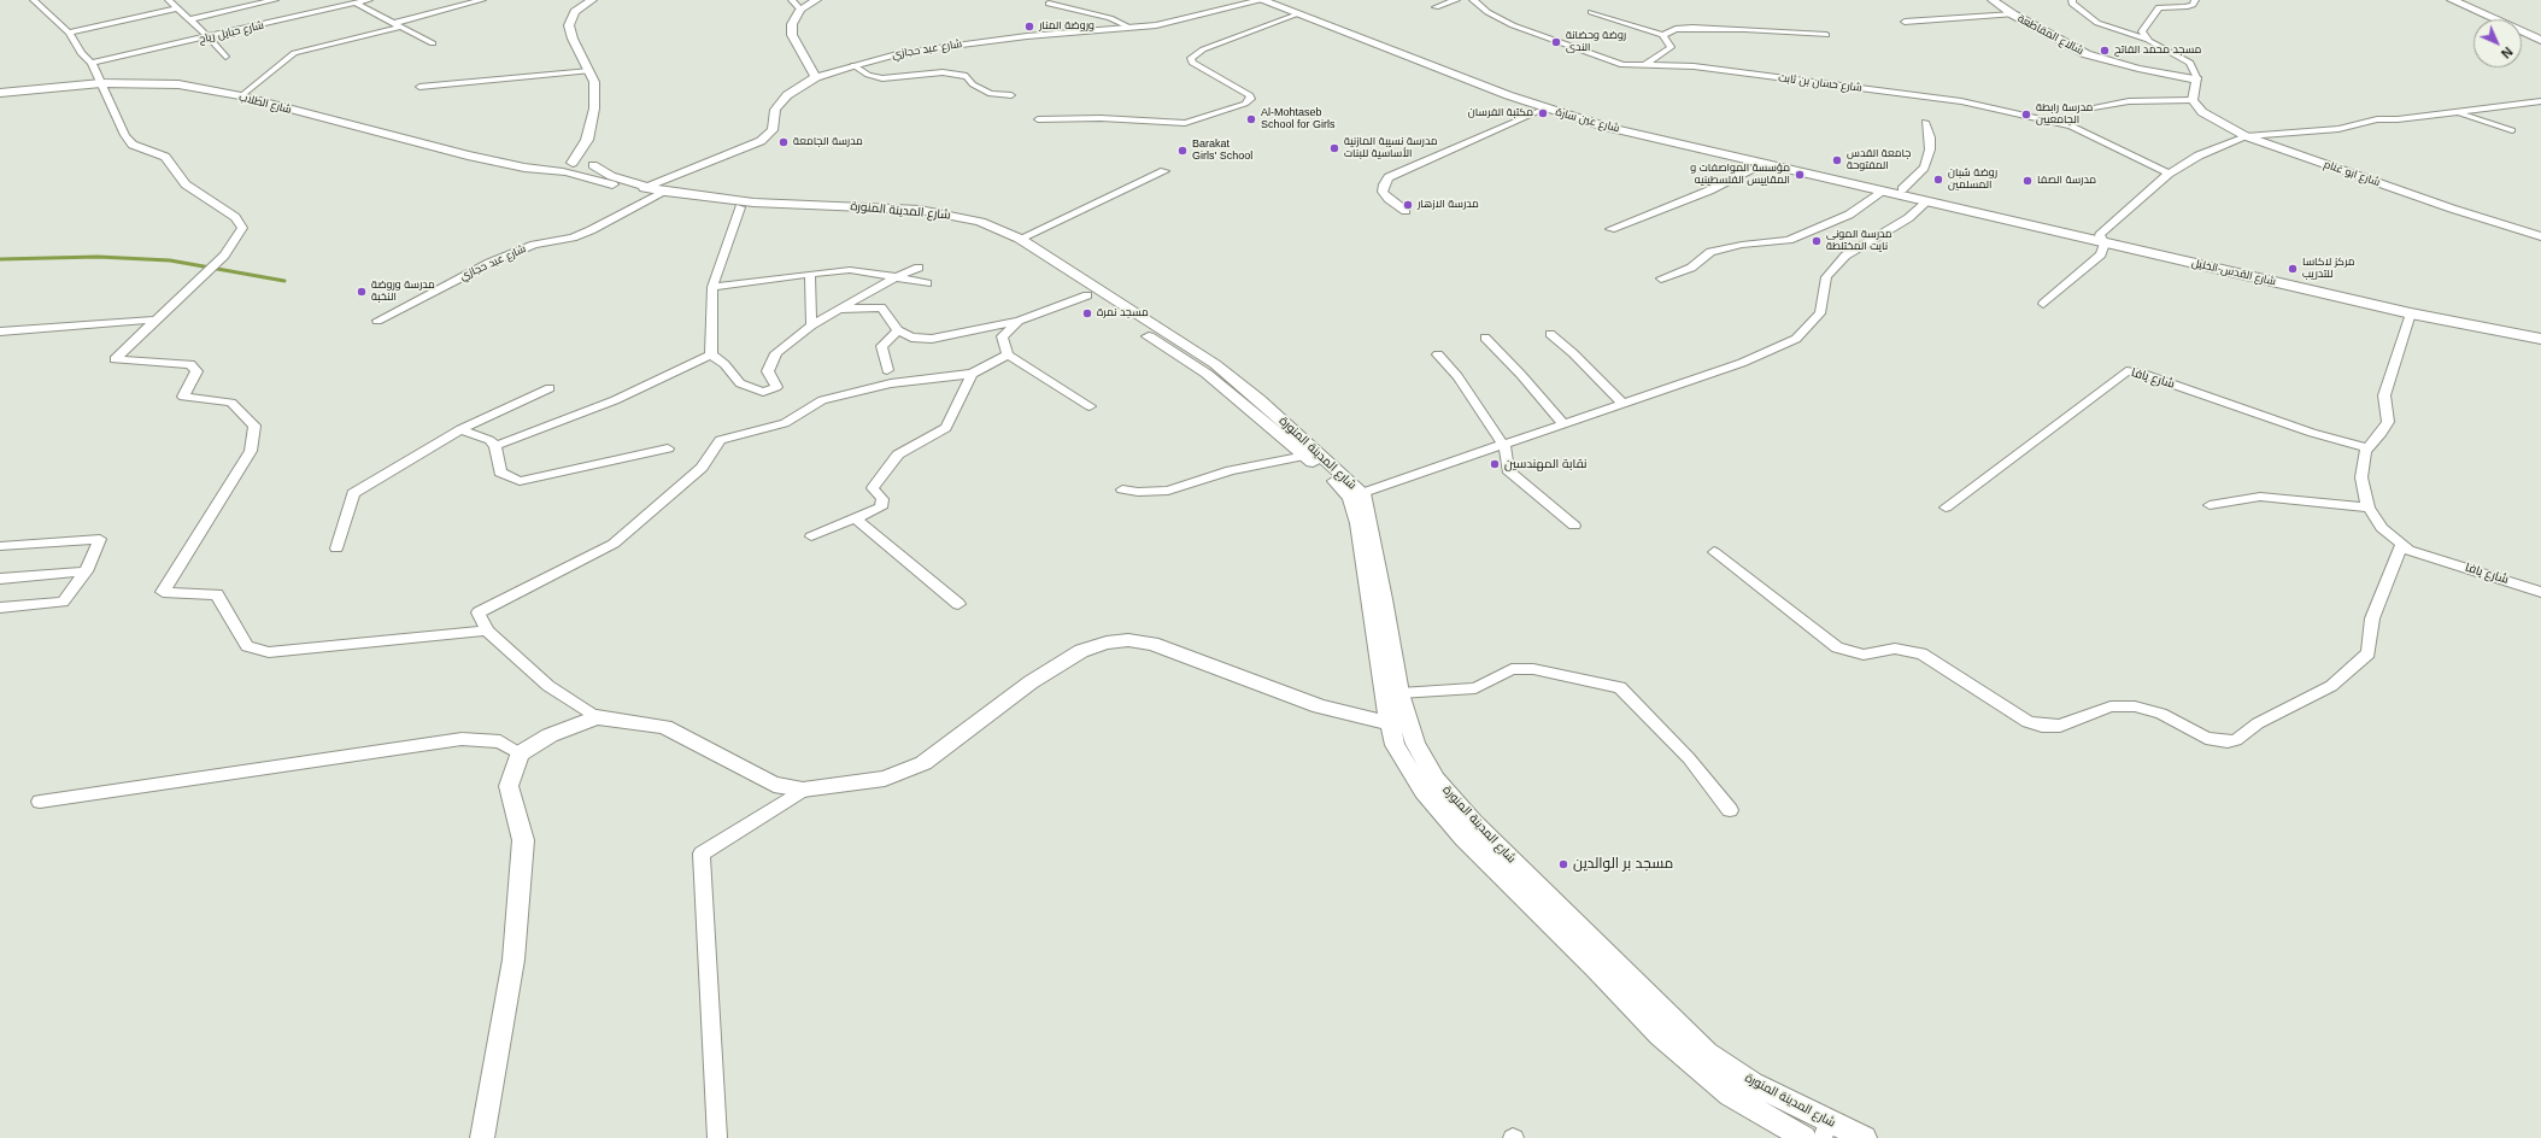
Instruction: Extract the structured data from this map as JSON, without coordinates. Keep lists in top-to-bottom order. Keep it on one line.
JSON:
{"streets":{"main road":["شارع عين سارة","شارع القدس-الخليل"],"street":["شارع حبايل رياح","شالاع المقاطعة","شارع عبد حجازي","شارع حسان بن ثابت","شارع الطلاب","شارع ابو غنام","شارع المدينة المنورة","شارع يافا"]},"crossings":[["شارع عبد حجازي","شارع عين سارة"],["شارع عبد حجازي","شارع المدينة المنورة"],["شارع الطلاب","شارع المدينة المنورة"],["شارع عين سارة","شارع القدس-الخليل"],["شارع القدس-الخليل","شارع يافا"]],"places":["وروضة المنار","روضة وحضانة الندى","مسجد محمد الفاتح","مكتبة الفرسان","مدرسة رابطة الجامعيين","Al-Mohtaseb School for Girls","مدرسة الجامعة","مدرسة نسيبة المازنية الأساسية للبنات","Barakat Girls' School","جامعة القدس المفتوحة","مؤسسة المواصفات و المقاييس الفلسطينيه","روضة شبان المسلمين","مدرسة الصفا","مدرسة الازهار","مدرسة الموني نايت المختلطة","مركز لاكاسا للتدريب","مدرسة وروضة النخبة","مسجد نمرة","نقابة المهندسين","مسجد بر الوالدين"],"north":"bottom right"}
